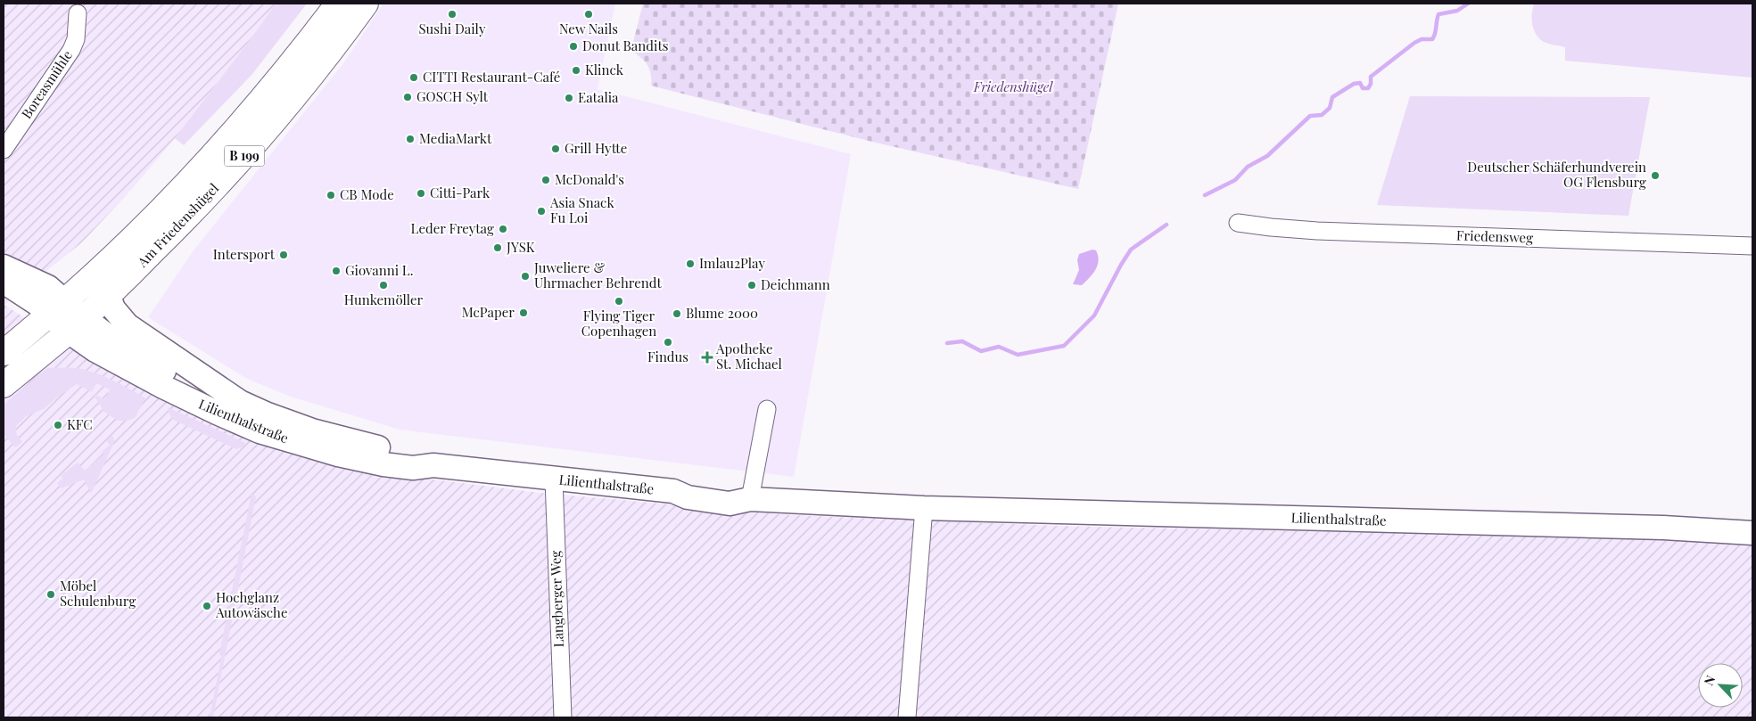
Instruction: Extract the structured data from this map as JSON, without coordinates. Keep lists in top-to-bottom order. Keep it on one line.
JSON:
{"streets":{"main road":["B 199","Am Friedenshügel"],"street":["Boreasmühle","Friedensweg","Lilienthalstraße","Langberger Weg"]},"crossings":[["Am Friedenshügel","Lilienthalstraße"],["Lilienthalstraße","Langberger Weg"]],"parks":["Friedenshügel"],"places":{"other":["Sushi Daily","New Nails","Donut Bandits","Klinck","CITTI Restaurant-Café","GOSCH Sylt","Eatalia","MediaMarkt","Grill Hytte","Deutscher Schäferhundverein OG Flensburg","McDonald's","Citti-Park","CB Mode","Asia Snack Fu Loi","Leder Freytag","JYSK","Intersport","Imlau2Play","Giovanni L.","Juweliere & Uhrmacher Behrendt","Hunkemöller","Deichmann","Flying Tiger Copenhagen","McPaper","Blume 2000","Findus","KFC","Möbel Schulenburg","Hochglanz Autowäsche"],"health":["Apotheke St. Michael"]},"north":"top left"}
